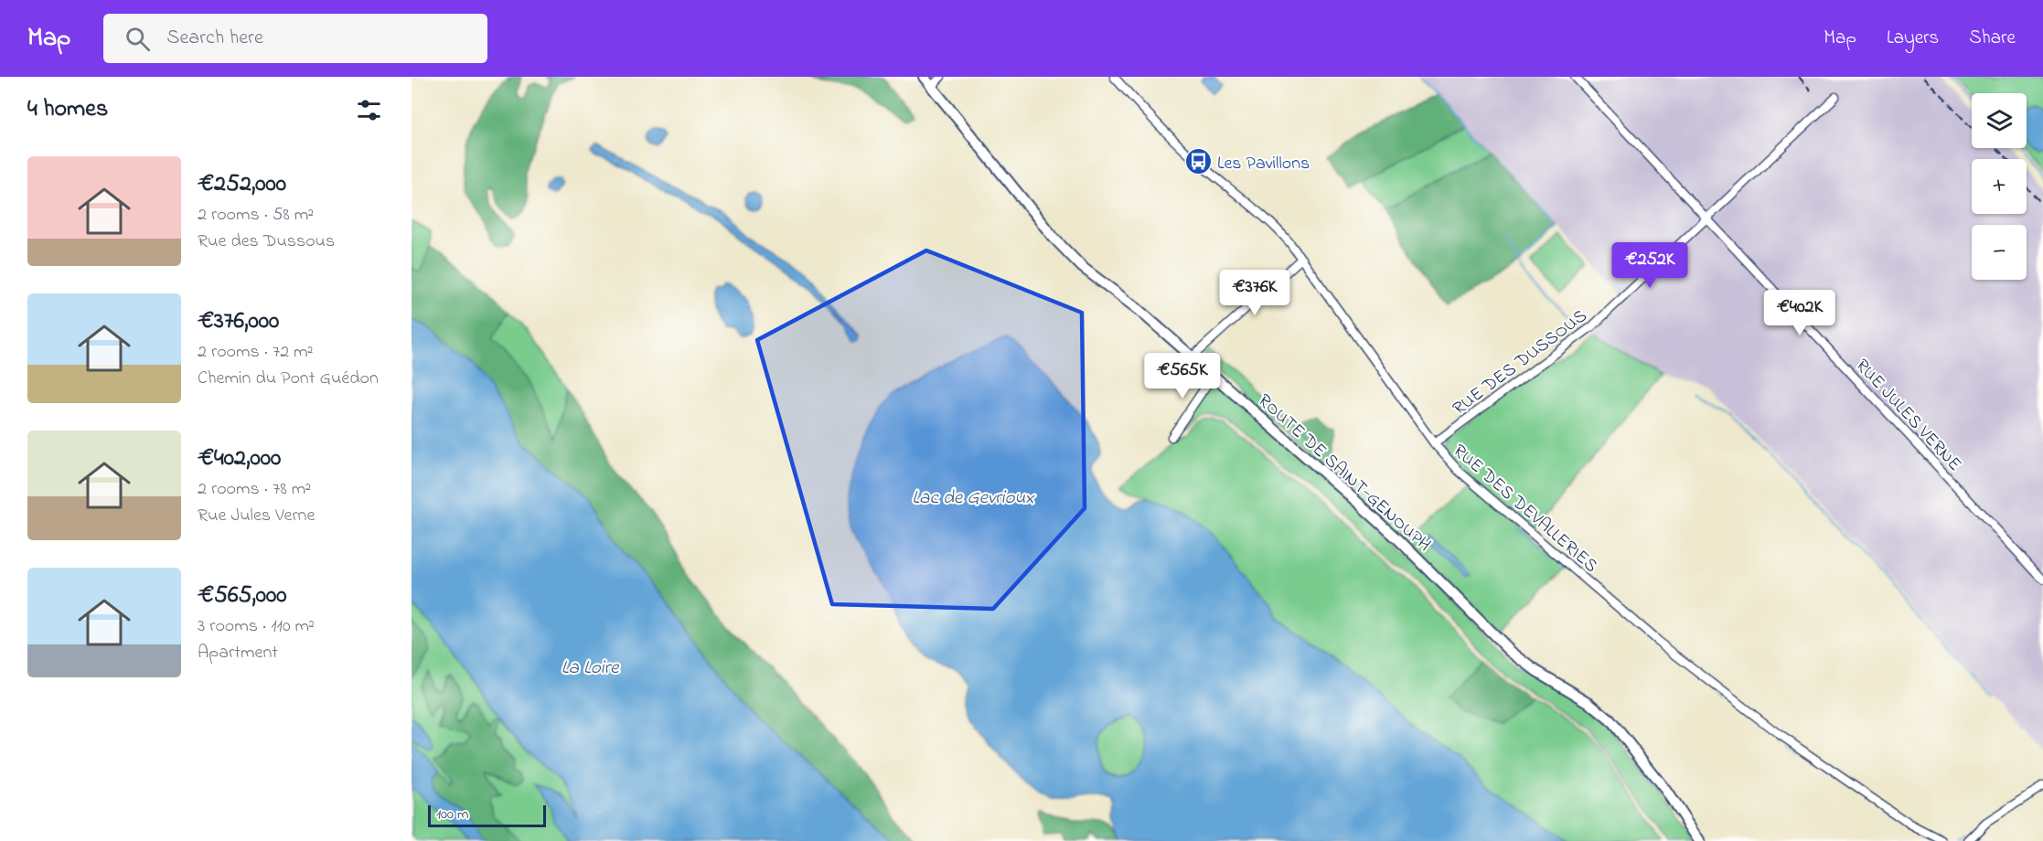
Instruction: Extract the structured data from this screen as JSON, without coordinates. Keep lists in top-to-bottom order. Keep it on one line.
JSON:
{"streets":{"street":["RUE DES DUSSOUS","RUE JULES VERNE","ROUTE DE SAINT-GENOUPH","RUE DES DEVALLERIES"]},"crossings":[["RUE DES DUSSOUS","RUE JULES VERNE"],["RUE DES DUSSOUS","RUE DES DEVALLERIES"]],"water":["Lac de Gevrioux","La Loire"],"places":{"bus stop":["Les Pavillons"]},"scale_bar":"100 m","page":{"header":"Map","search":"Search here","nav":["Map","Layers","Share"],"heading":"4 homes","map_buttons":["+","−"],"list":[{"name":"€252,000","note":"2 rooms · 58 m² · Rue des Dussous"},{"name":"€376,000","note":"2 rooms · 72 m² · Chemin du Pont Guédon"},{"name":"€402,000","note":"2 rooms · 78 m² · Rue Jules Verne"},{"name":"€565,000","note":"3 rooms · 110 m² · Apartment"}],"price":["€252K","€376K","€402K","€565K"],"scale":"100 m"}}
